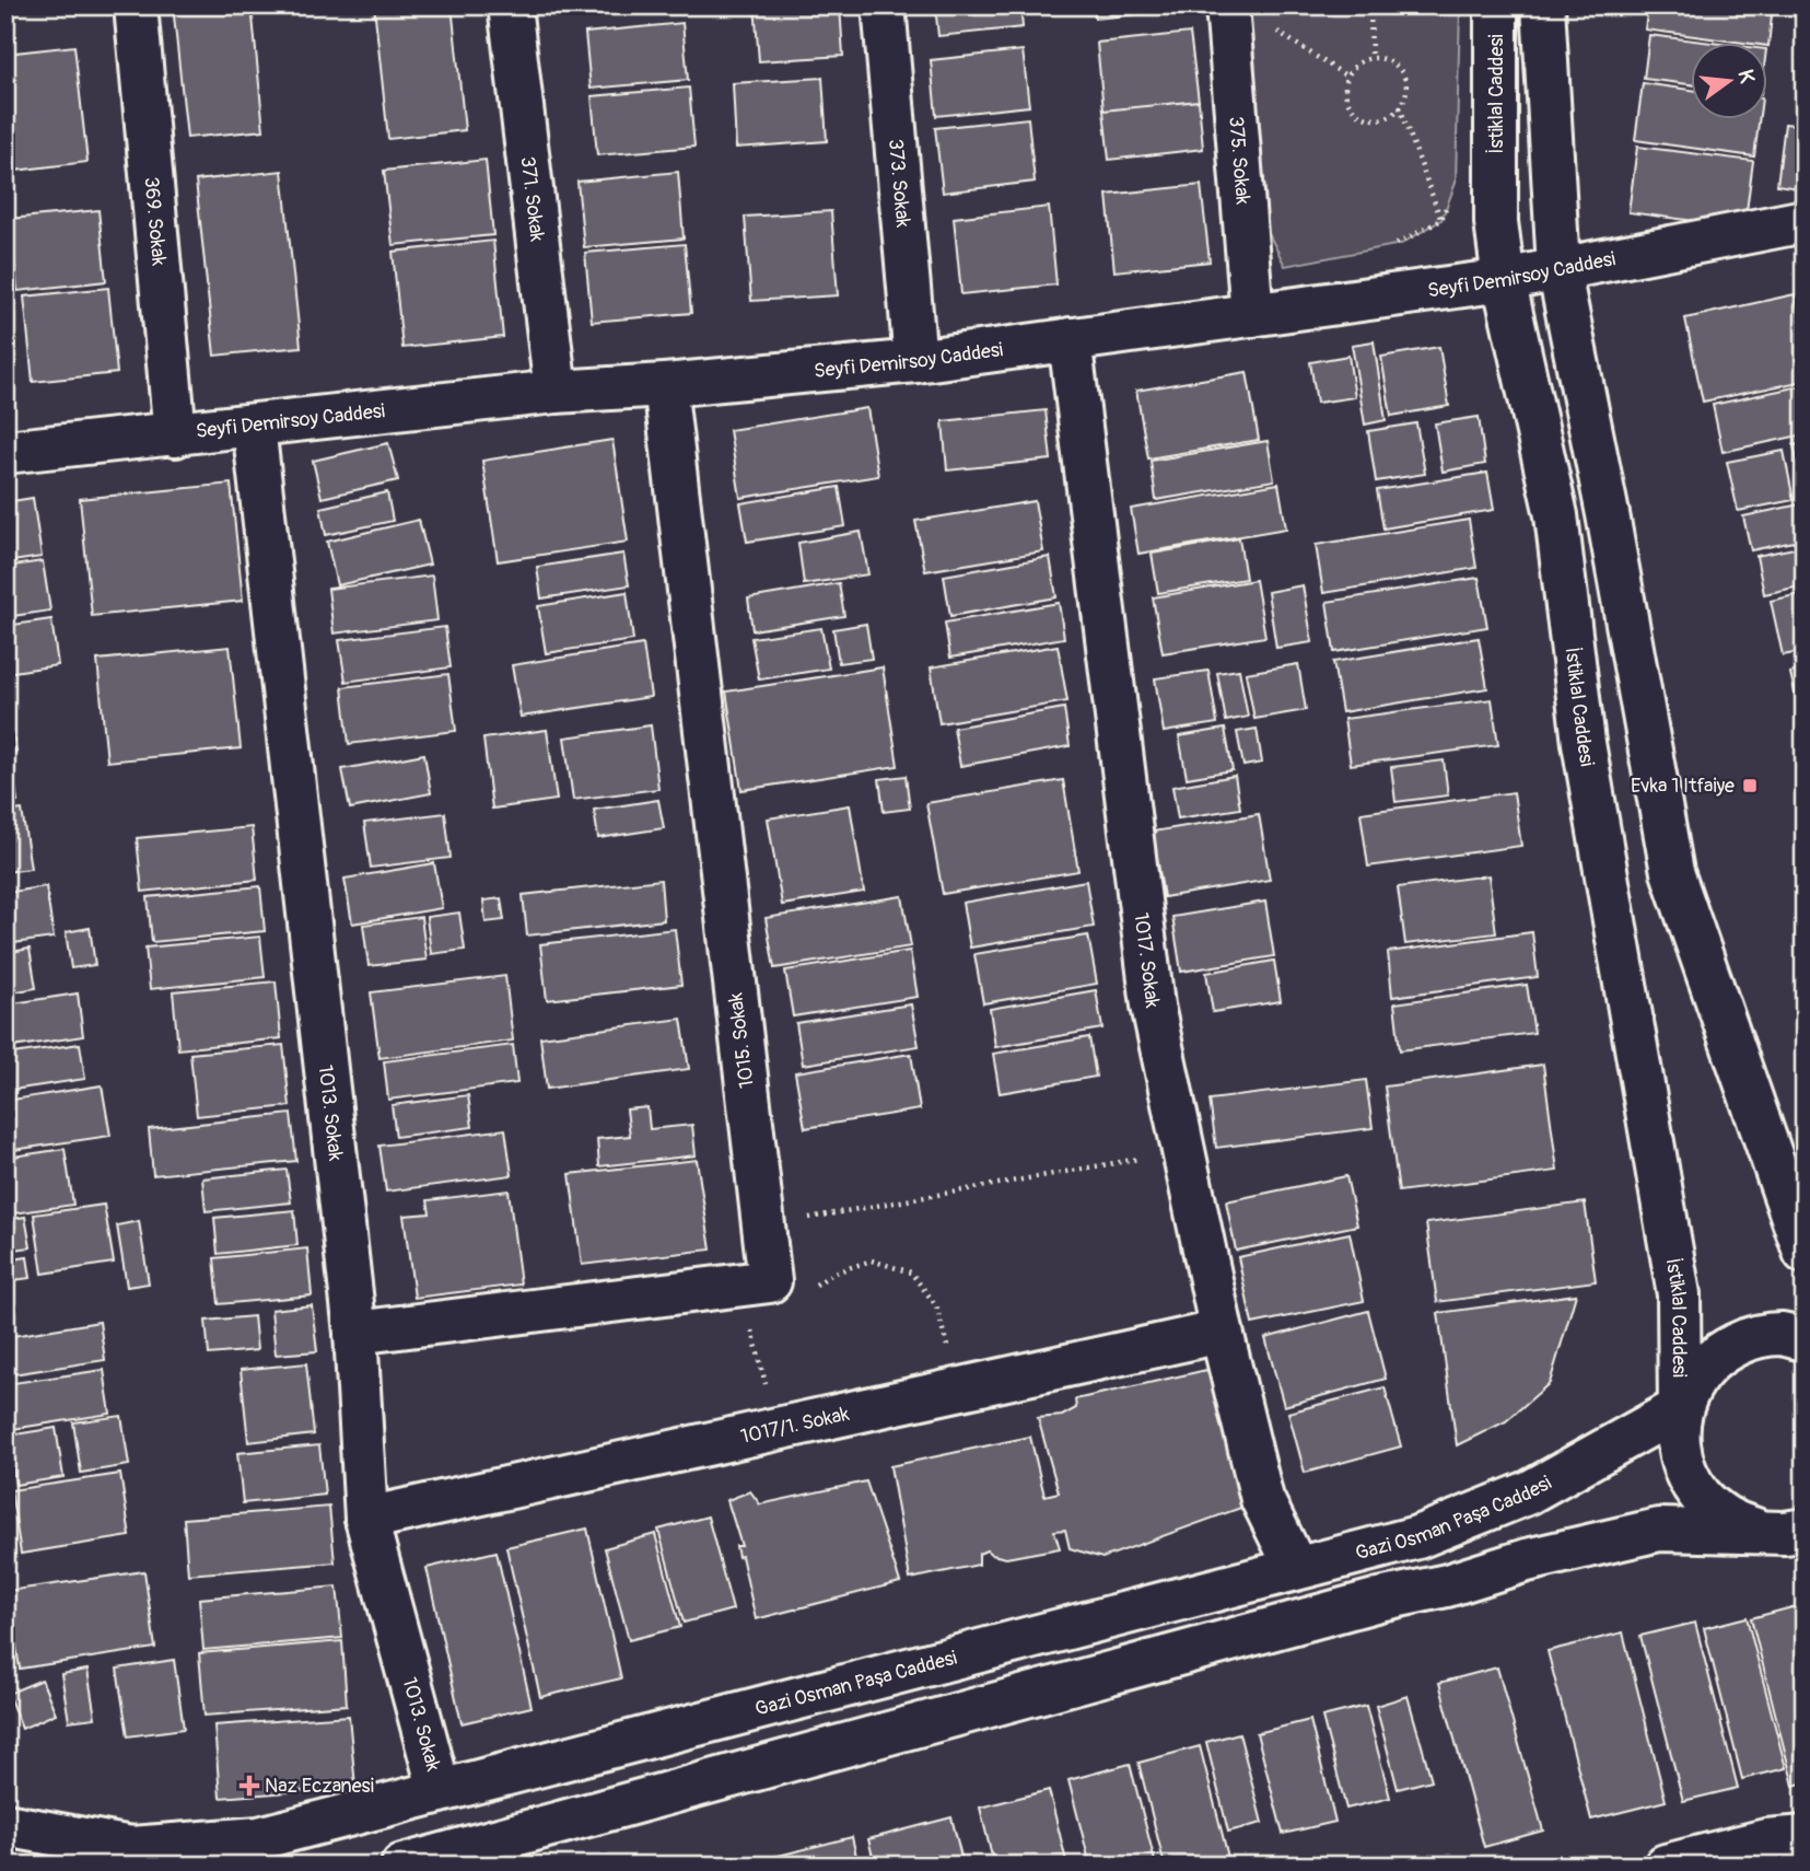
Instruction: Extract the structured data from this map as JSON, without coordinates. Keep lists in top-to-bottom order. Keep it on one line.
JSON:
{"streets":{"main road":["İstiklal Caddesi","375. Sokak","373. Sokak","371. Sokak","369. Sokak","Seyfi Demirsoy Caddesi","1017. Sokak","1015. Sokak","1013. Sokak","1017/1. Sokak","Gazi Osman Paşa Caddesi"]},"crossings":[["İstiklal Caddesi","Seyfi Demirsoy Caddesi"],["İstiklal Caddesi","Gazi Osman Paşa Caddesi"],["375. Sokak","Seyfi Demirsoy Caddesi"],["373. Sokak","Seyfi Demirsoy Caddesi"],["371. Sokak","Seyfi Demirsoy Caddesi"],["369. Sokak","Seyfi Demirsoy Caddesi"],["Seyfi Demirsoy Caddesi","1017. Sokak"],["Seyfi Demirsoy Caddesi","1015. Sokak"],["Seyfi Demirsoy Caddesi","1013. Sokak"],["1017. Sokak","1017/1. Sokak"],["1017. Sokak","Gazi Osman Paşa Caddesi"],["1015. Sokak","1013. Sokak"],["1013. Sokak","1017/1. Sokak"],["1013. Sokak","Gazi Osman Paşa Caddesi"]],"places":{"transit":["Evka 1 Itfaiye"],"health":["Naz Eczanesi"]},"north":"right"}
